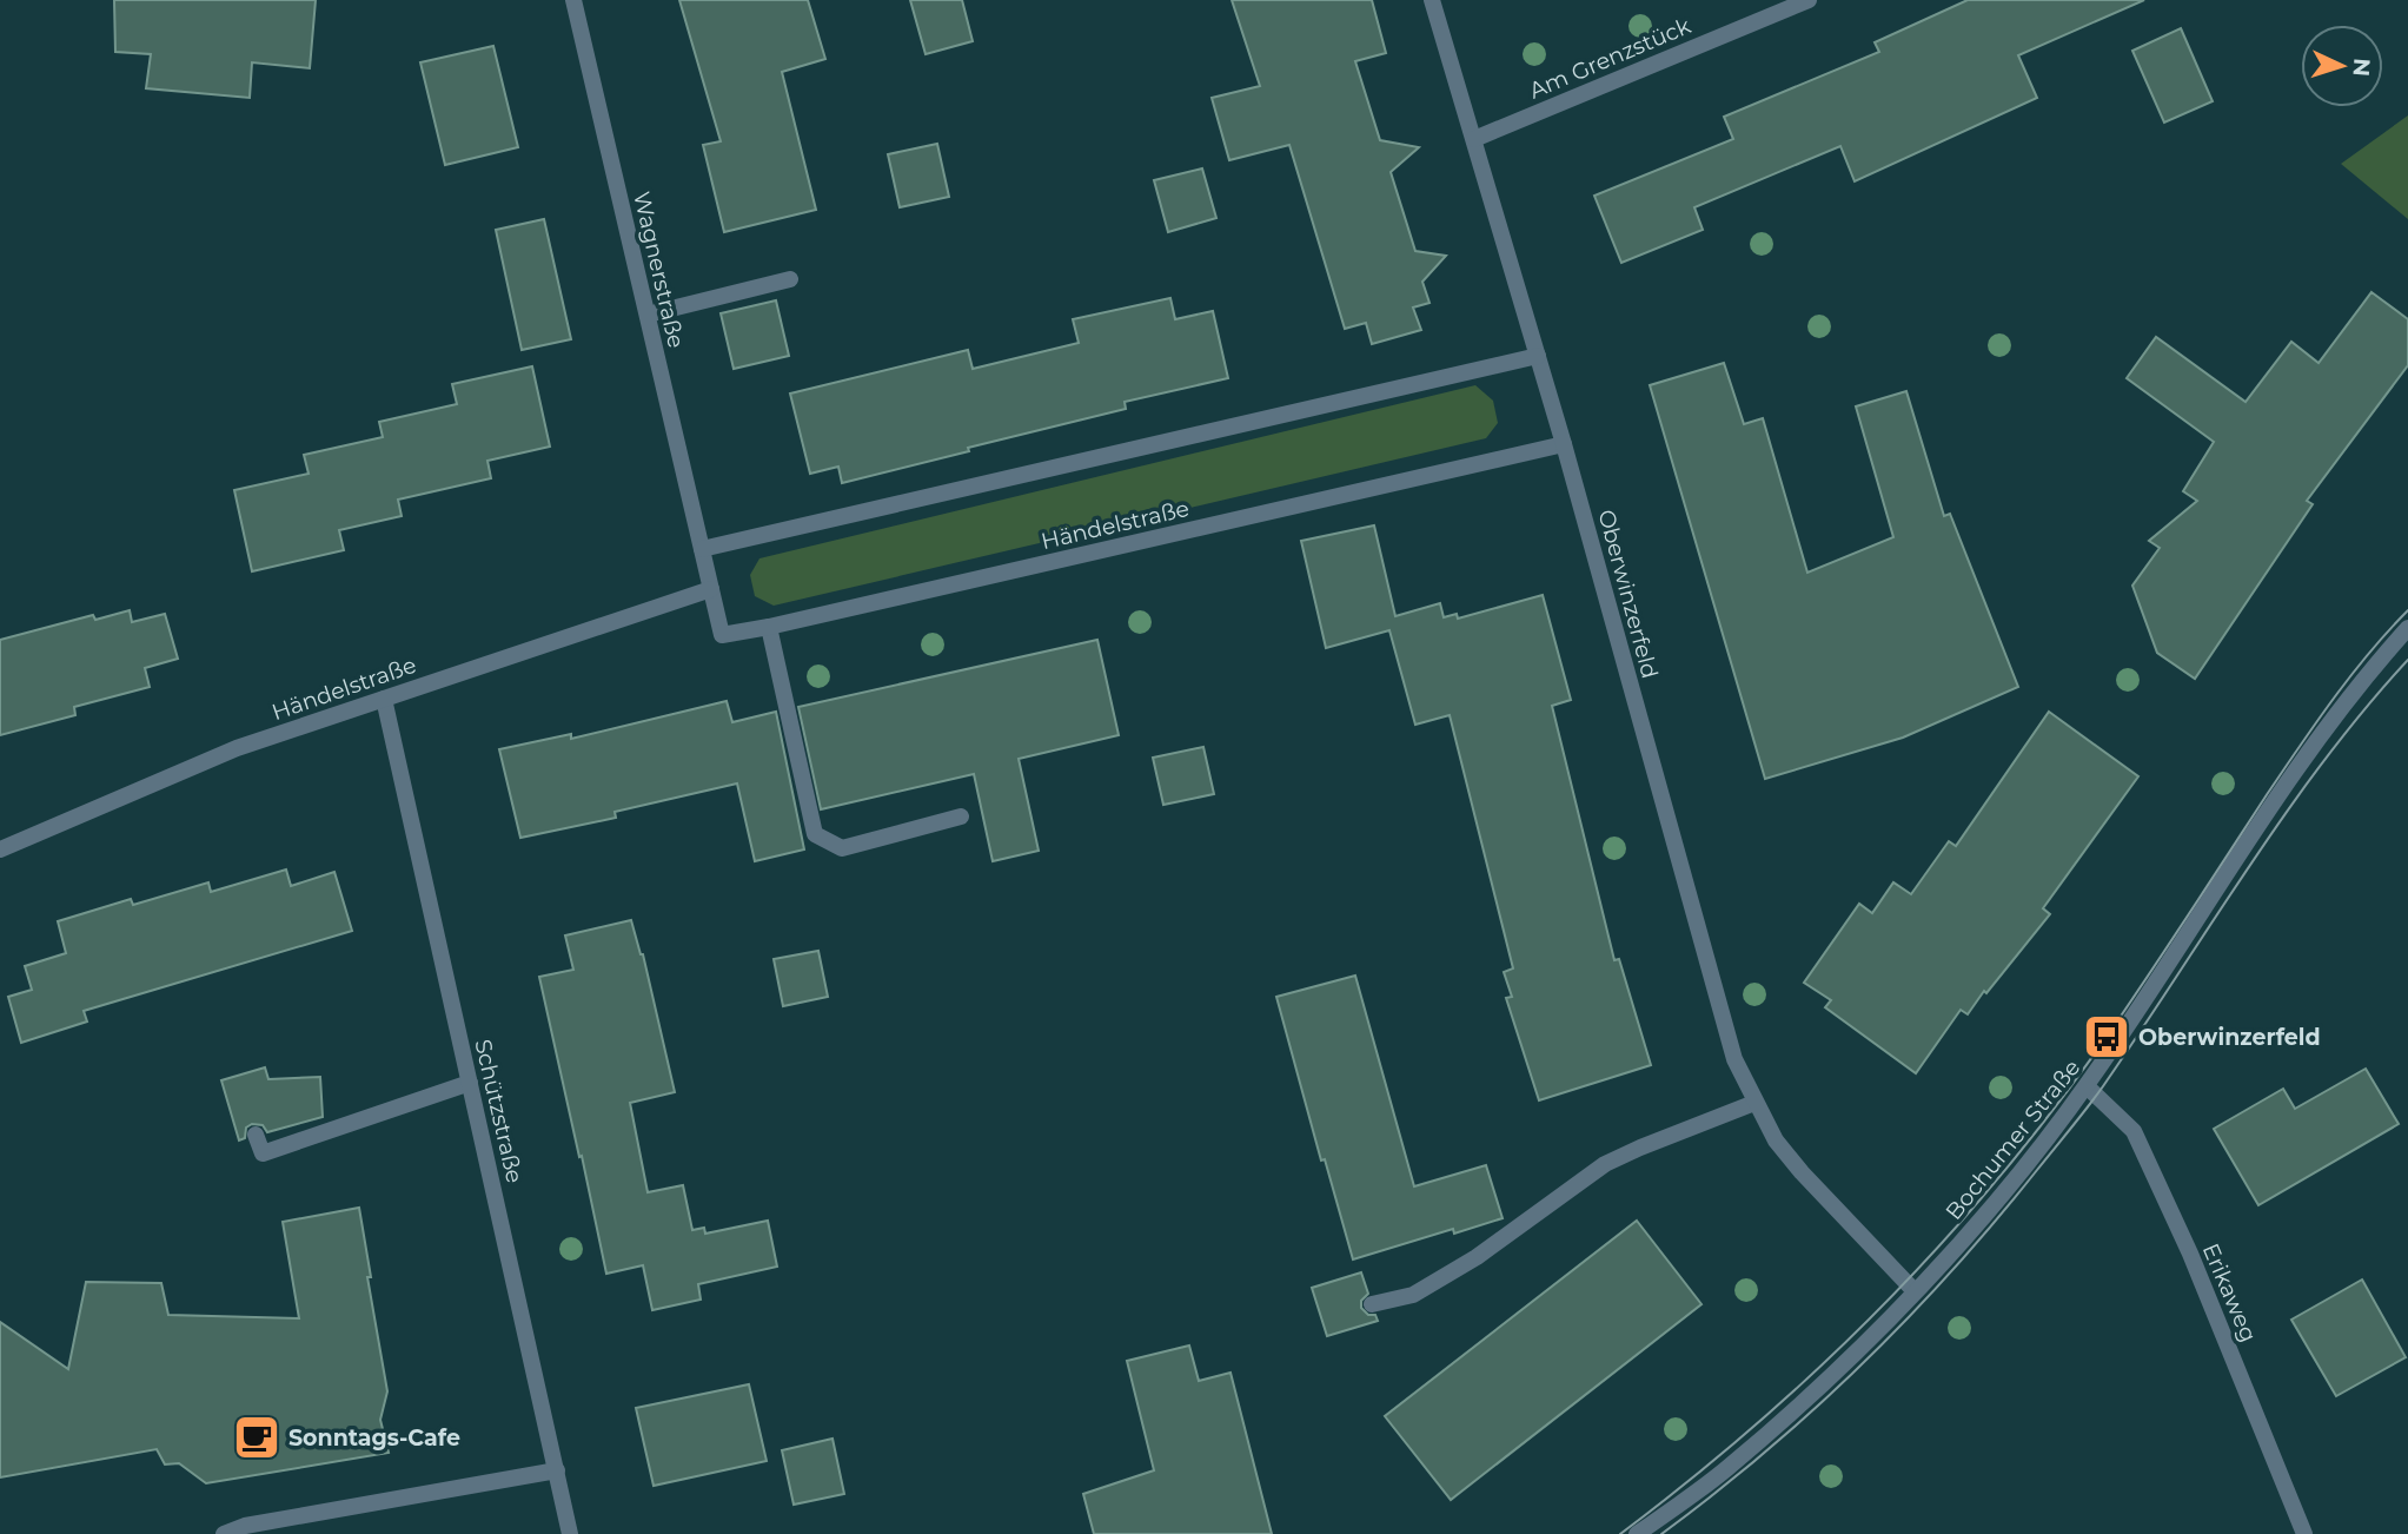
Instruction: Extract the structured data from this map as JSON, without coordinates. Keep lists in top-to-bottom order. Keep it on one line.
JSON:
{"streets":{"street":["Am Grenzstück","Wagnerstraße","Händelstraße","Oberwinzerfeld","Schützstraße","Bochumer Straße","Erikaweg"]},"crossings":[["Am Grenzstück","Oberwinzerfeld"],["Wagnerstraße","Händelstraße"],["Händelstraße","Oberwinzerfeld"],["Händelstraße","Schützstraße"],["Oberwinzerfeld","Bochumer Straße"],["Bochumer Straße","Erikaweg"]],"places":{"bus stop":["Oberwinzerfeld"],"cafe":["Sonntags-Cafe"]},"north":"right"}
